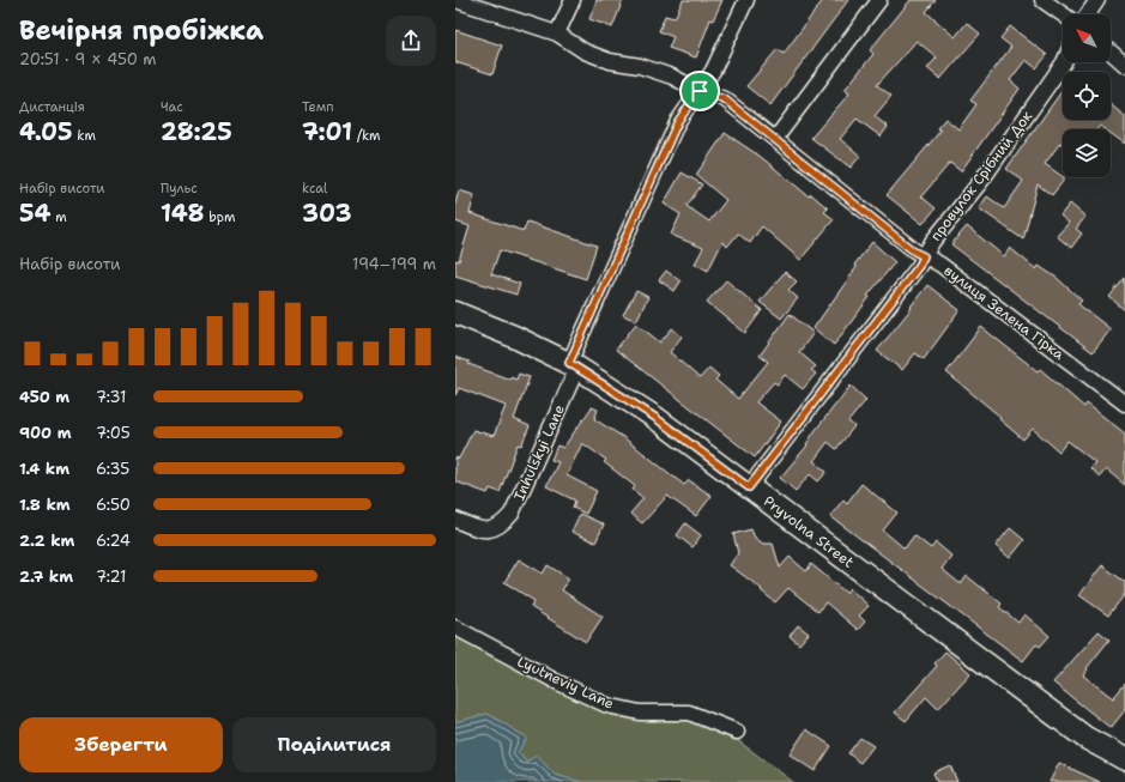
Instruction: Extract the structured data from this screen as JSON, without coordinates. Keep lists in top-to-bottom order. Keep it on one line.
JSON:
{"streets":{"street":["провулок Срібний Док","вулиця Зелена Гірка","Inhulskyi Lane","Pryvolna Street","Lyutneviy Lane"]},"crossings":[["провулок Срібний Док","вулиця Зелена Гірка"],["провулок Срібний Док","Pryvolna Street"],["вулиця Зелена Гірка","Inhulskyi Lane"],["Inhulskyi Lane","Pryvolna Street"]],"north":"top left","page":{"heading":["Вечірня пробіжка","20:51 · 9 × 450 m"],"stats":[["Дистанція","4.05 km"],["Час","28:25"],["Темп","7:01 /km"],["Набір висоти","54 m"],["Пульс","148 bpm"],["kcal","303"]],"chart":["Набір висоти","194–199 m"],"list":[{"name":"450 m","note":"7:31"},{"name":"900 m","note":"7:05"},{"name":"1.4 km","note":"6:35"},{"name":"1.8 km","note":"6:50"},{"name":"2.2 km","note":"6:24"},{"name":"2.7 km","note":"7:21"}],"buttons":["Зберегти","Поділитися"]}}
